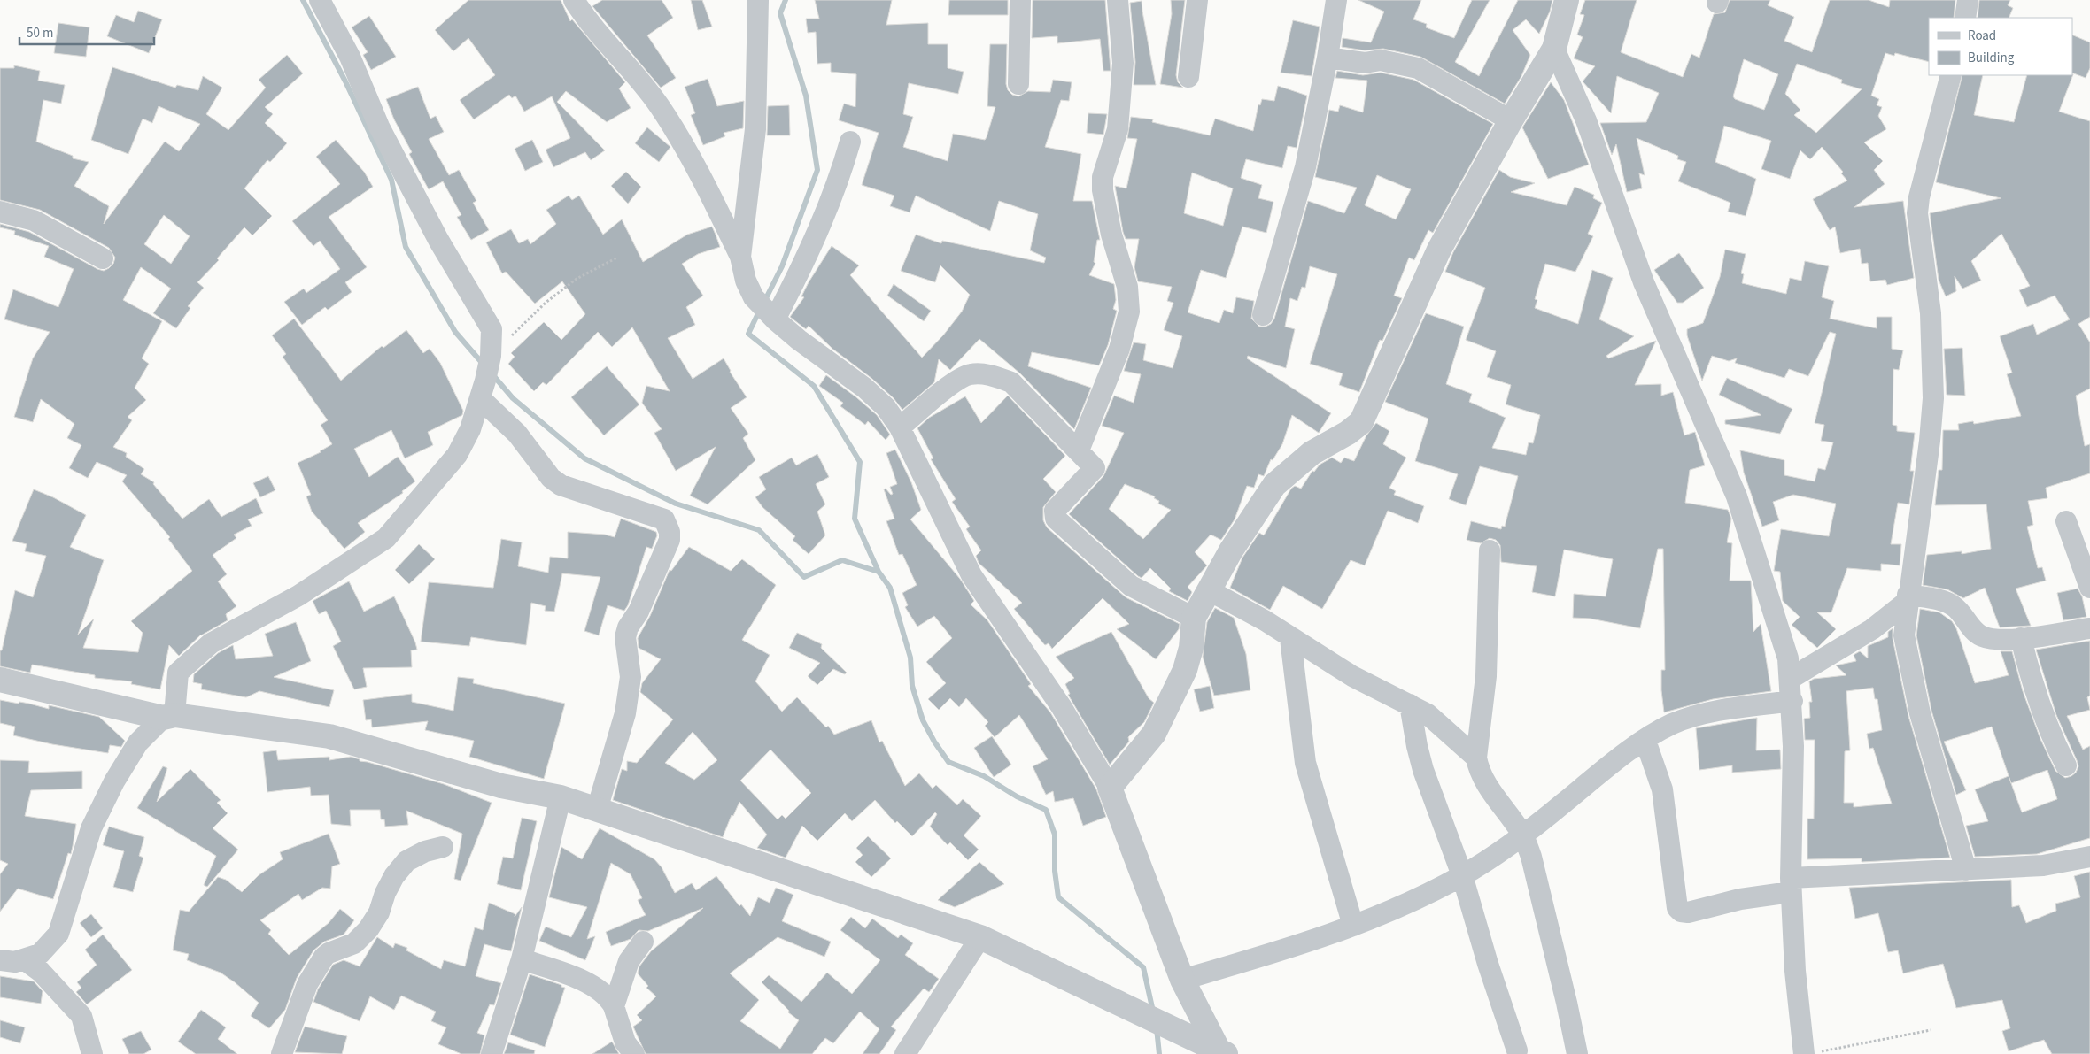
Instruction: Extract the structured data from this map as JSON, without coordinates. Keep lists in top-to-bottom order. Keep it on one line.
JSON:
{"legend":["Road","Building"],"scale_bar":"50 m"}
